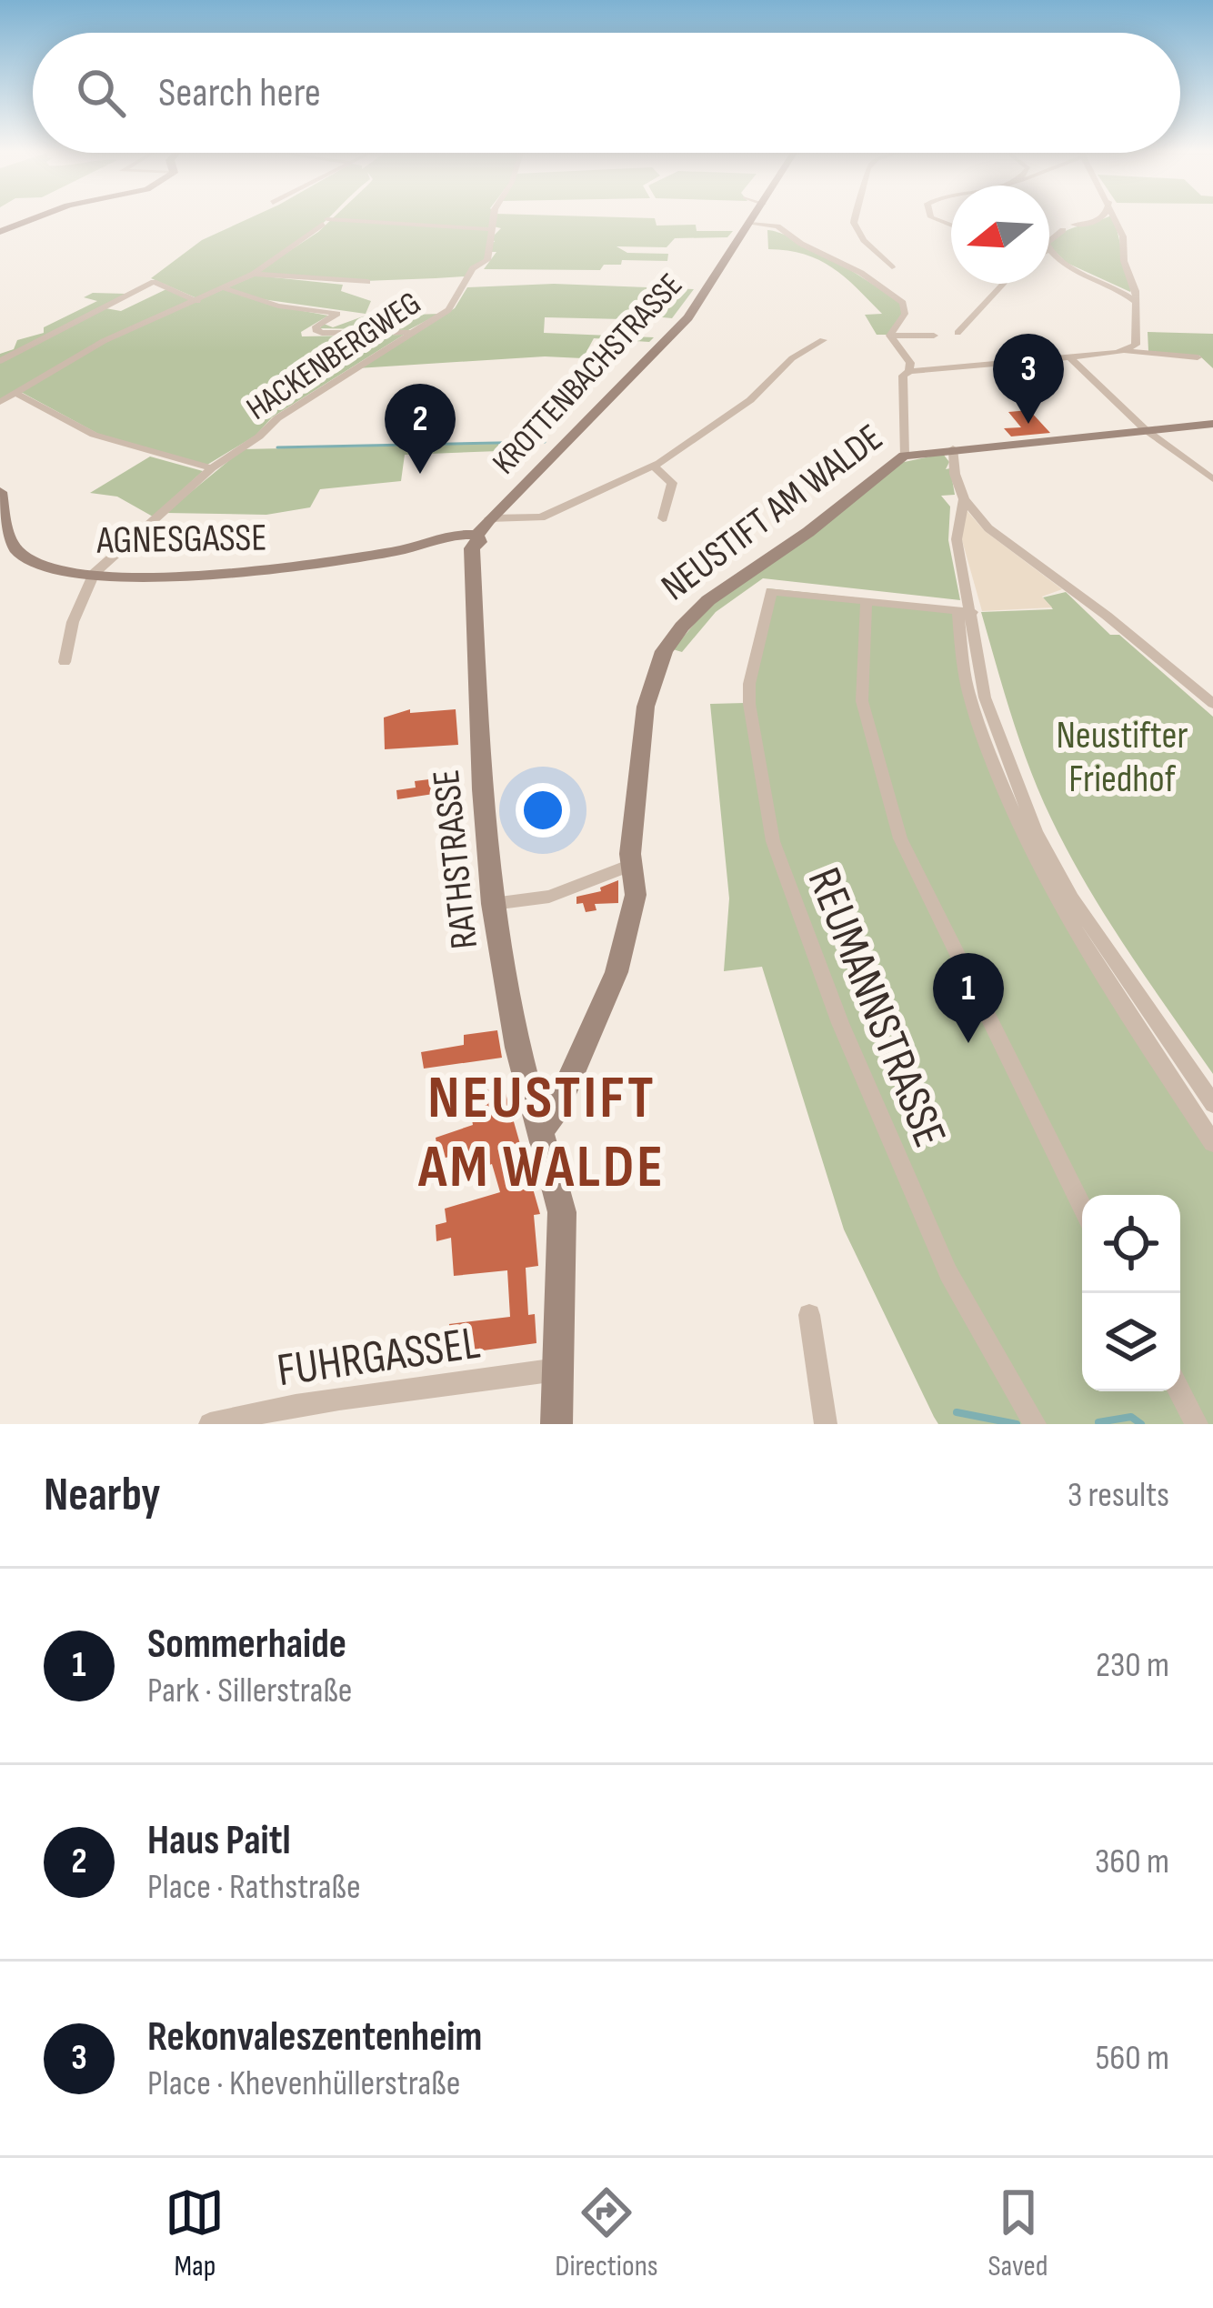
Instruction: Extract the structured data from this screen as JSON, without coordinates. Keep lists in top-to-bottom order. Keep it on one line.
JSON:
{"streets":{"main road":["KROTTENBACHSTRASSE","NEUSTIFT AM WALDE","AGNESGASSE","RATHSTRASSE"],"street":["HACKENBERGWEG","REUMANNSTRASSE","FUHRGASSEL"]},"crossings":[["HACKENBERGWEG","AGNESGASSE"],["KROTTENBACHSTRASSE","AGNESGASSE"],["KROTTENBACHSTRASSE","RATHSTRASSE"],["NEUSTIFT AM WALDE","RATHSTRASSE"],["AGNESGASSE","RATHSTRASSE"]],"districts":["NEUSTIFT AM WALDE"],"parks":["Neustifter Friedhof"],"north":"left","page":{"search":"Search here","pins":["3","2","1"],"heading":["Nearby","3 results"],"list":[{"mark":"1","name":"Sommerhaide","note":"Park · Sillerstraße","value":"230 m"},{"mark":"2","name":"Haus Paitl","note":"Place · Rathstraße","value":"360 m"},{"mark":"3","name":"Rekonvaleszentenheim","note":"Place · Khevenhüllerstraße","value":"560 m"}],"nav":["Map","Directions","Saved"]}}
